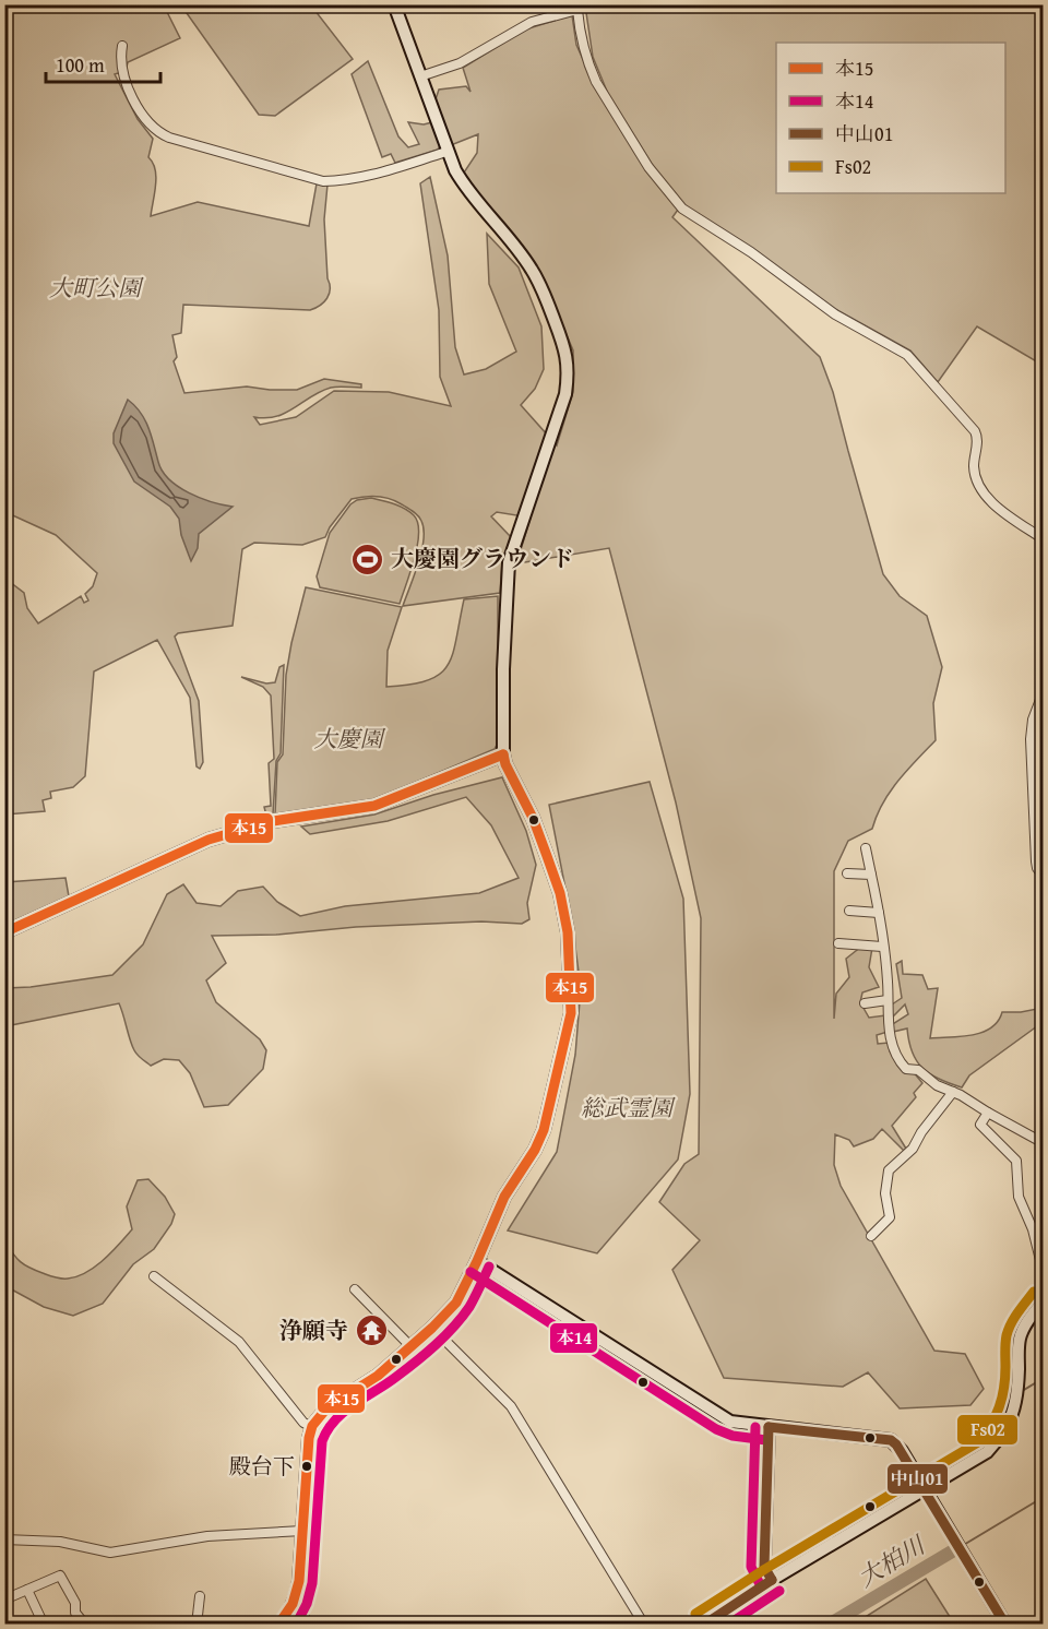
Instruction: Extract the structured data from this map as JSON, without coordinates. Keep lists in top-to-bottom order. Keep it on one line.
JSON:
{"water":["大柏川"],"parks":["大町公園","大慶園","総武霊園"],"places":{"sports":["大慶園グラウンド"],"temple":["浄願寺"],"other":["殿台下"]},"lines":["transit line 本15","transit line 本14","transit line Fs02","transit line 中山01"],"legend":["本15","本14","中山01","Fs02"],"scale_bar":"100 m"}
